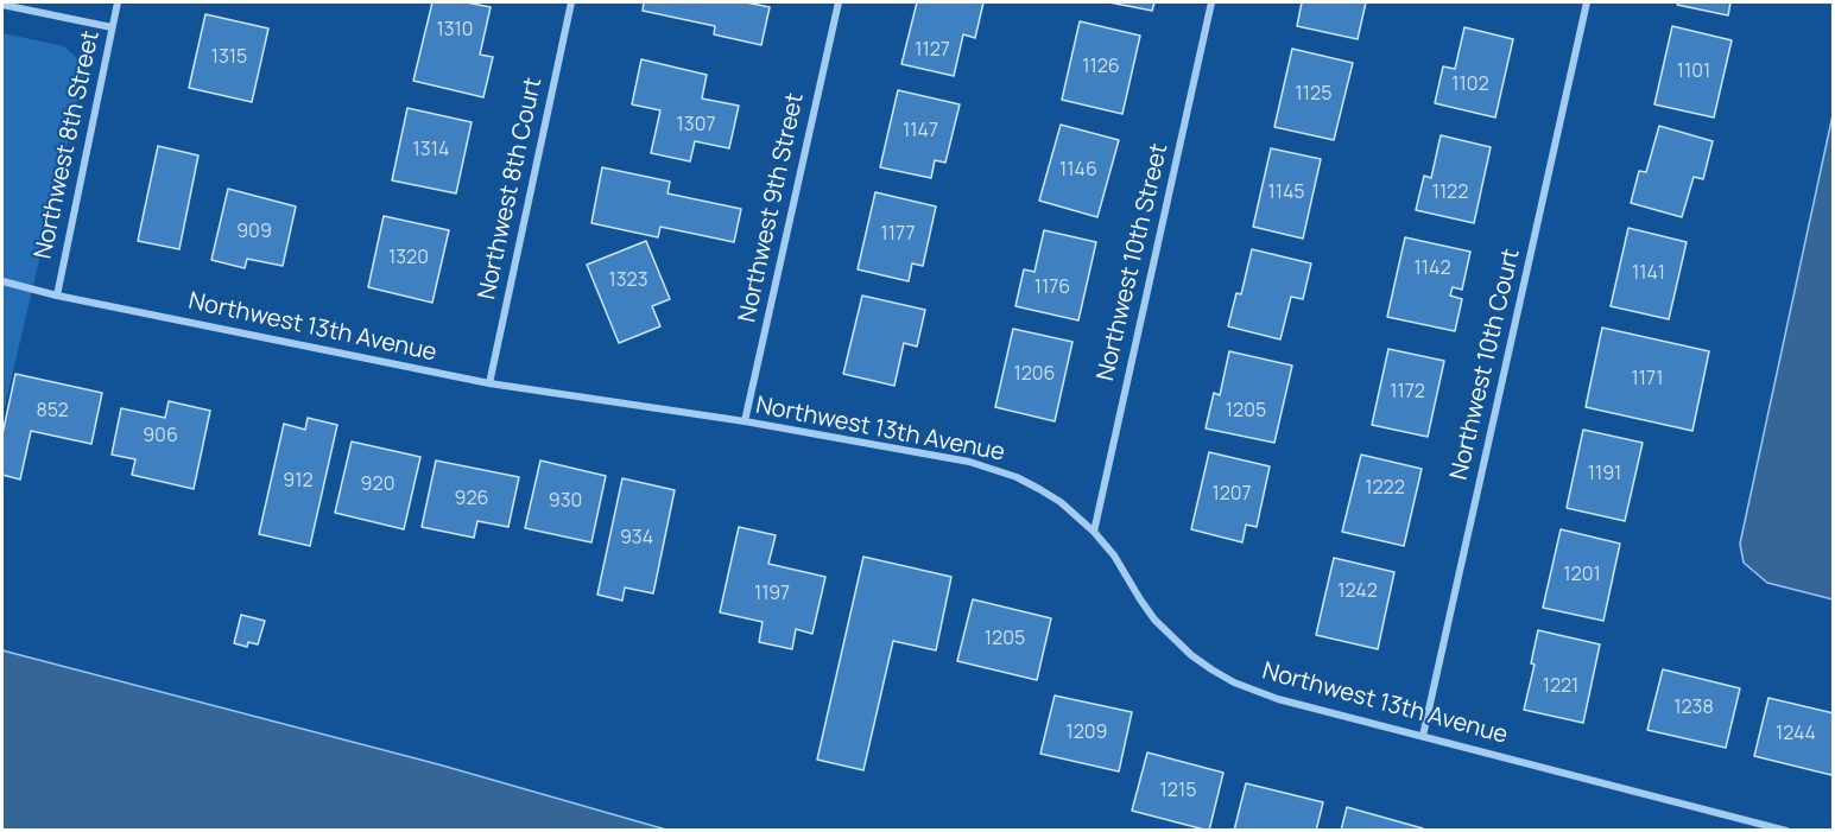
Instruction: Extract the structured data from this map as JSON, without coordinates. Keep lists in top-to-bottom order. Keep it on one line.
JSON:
{"streets":{"street":["Northwest 8th Street","Northwest 8th Court","Northwest 9th Street","Northwest 10th Street","Northwest 13th Avenue","Northwest 10th Court"]},"crossings":[["Northwest 8th Street","Northwest 13th Avenue"],["Northwest 8th Court","Northwest 13th Avenue"],["Northwest 9th Street","Northwest 13th Avenue"],["Northwest 10th Street","Northwest 13th Avenue"],["Northwest 13th Avenue","Northwest 10th Court"]],"house_numbers":["1310","1127","1315","1126","1101","1102","1125","1307","1147","1314","1146","1145","1122","909","1177","1320","1142","1141","1323","1176","1206","1171","1172","852","1205","906","1191","912","920","1222","1207","926","930","934","1201","1242","1197","1205","1221","1238","1209","1244","1215"]}
